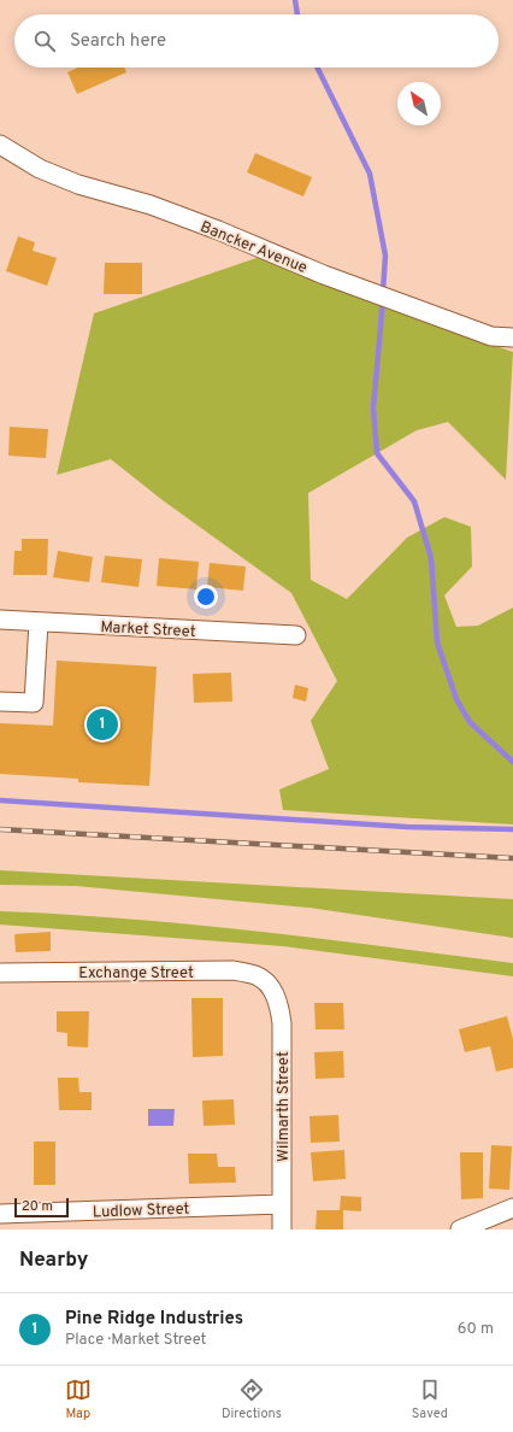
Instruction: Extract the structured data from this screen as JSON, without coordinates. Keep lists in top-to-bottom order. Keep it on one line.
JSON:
{"streets":{"street":["Bancker Avenue","Market Street","Exchange Street","Wilmarth Street","Ludlow Street"]},"crossings":[["Exchange Street","Wilmarth Street"],["Wilmarth Street","Ludlow Street"]],"scale_bar":"20 m","north":"top left","page":{"search":"Search here","pins":"1","scale":"20 m","heading":"Nearby","list":[{"mark":"1","name":"Pine Ridge Industries","note":"Place · Market Street","value":"60 m"}],"nav":["Map","Directions","Saved"]}}
